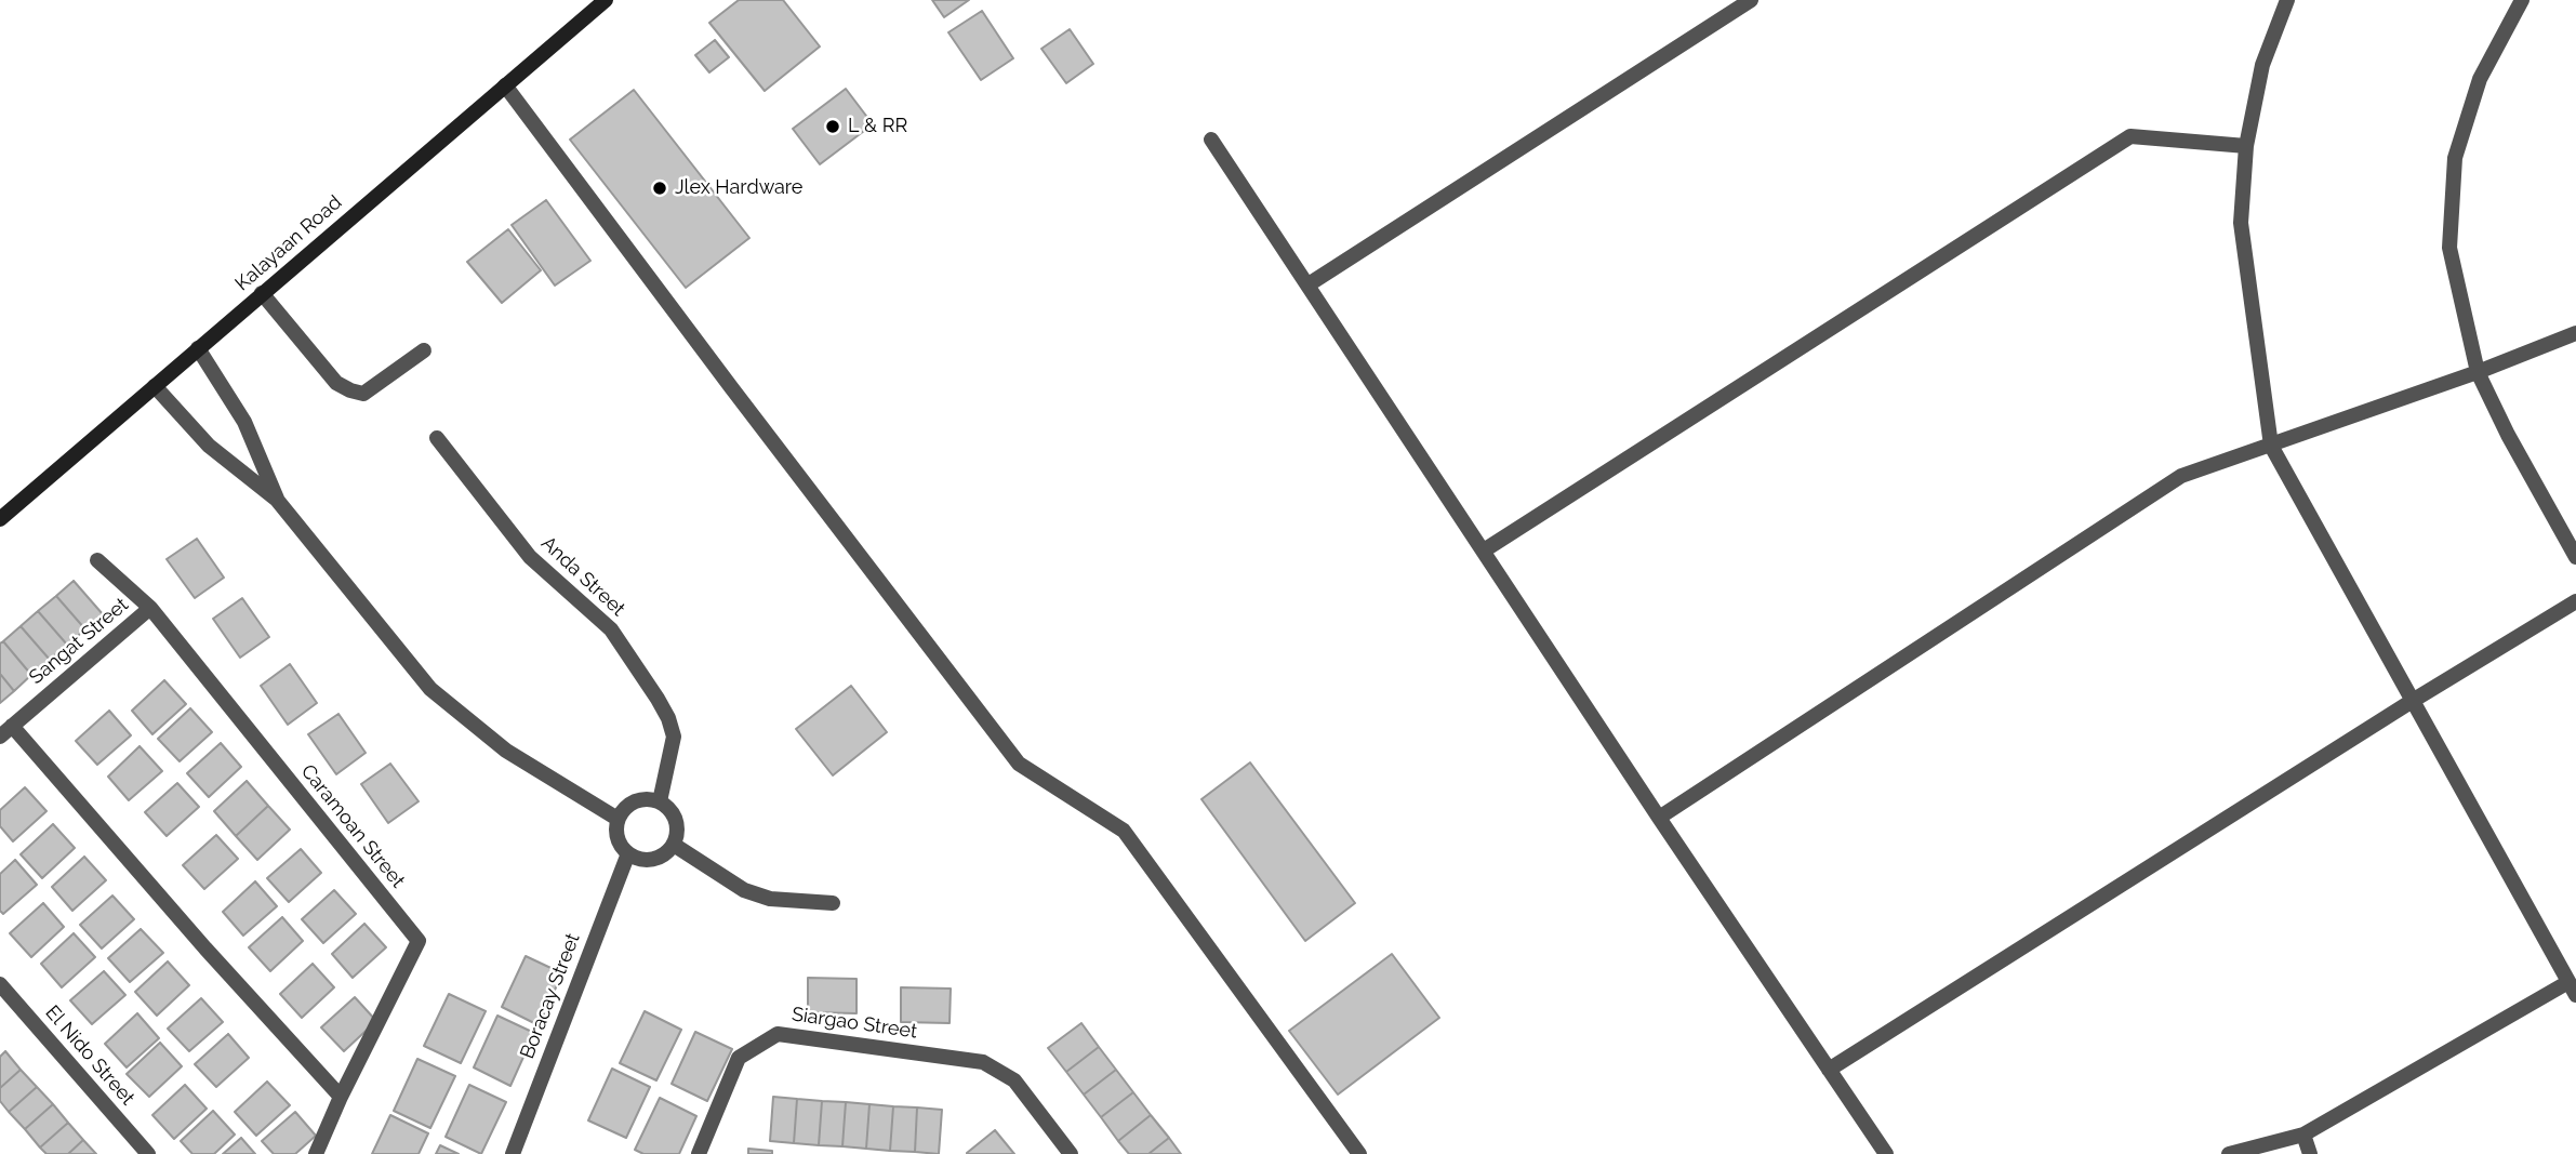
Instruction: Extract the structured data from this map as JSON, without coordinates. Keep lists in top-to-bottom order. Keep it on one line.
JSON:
{"streets":{"main road":["Kalayaan Road"],"street":["Anda Street","Sangat Street","Caramoan Street","Boracay Street","Siargao Street","El Nido Street"]},"crossings":[["Anda Street","Boracay Street"],["Sangat Street","Caramoan Street"]],"places":["L & RR","Jlex Hardware"]}
